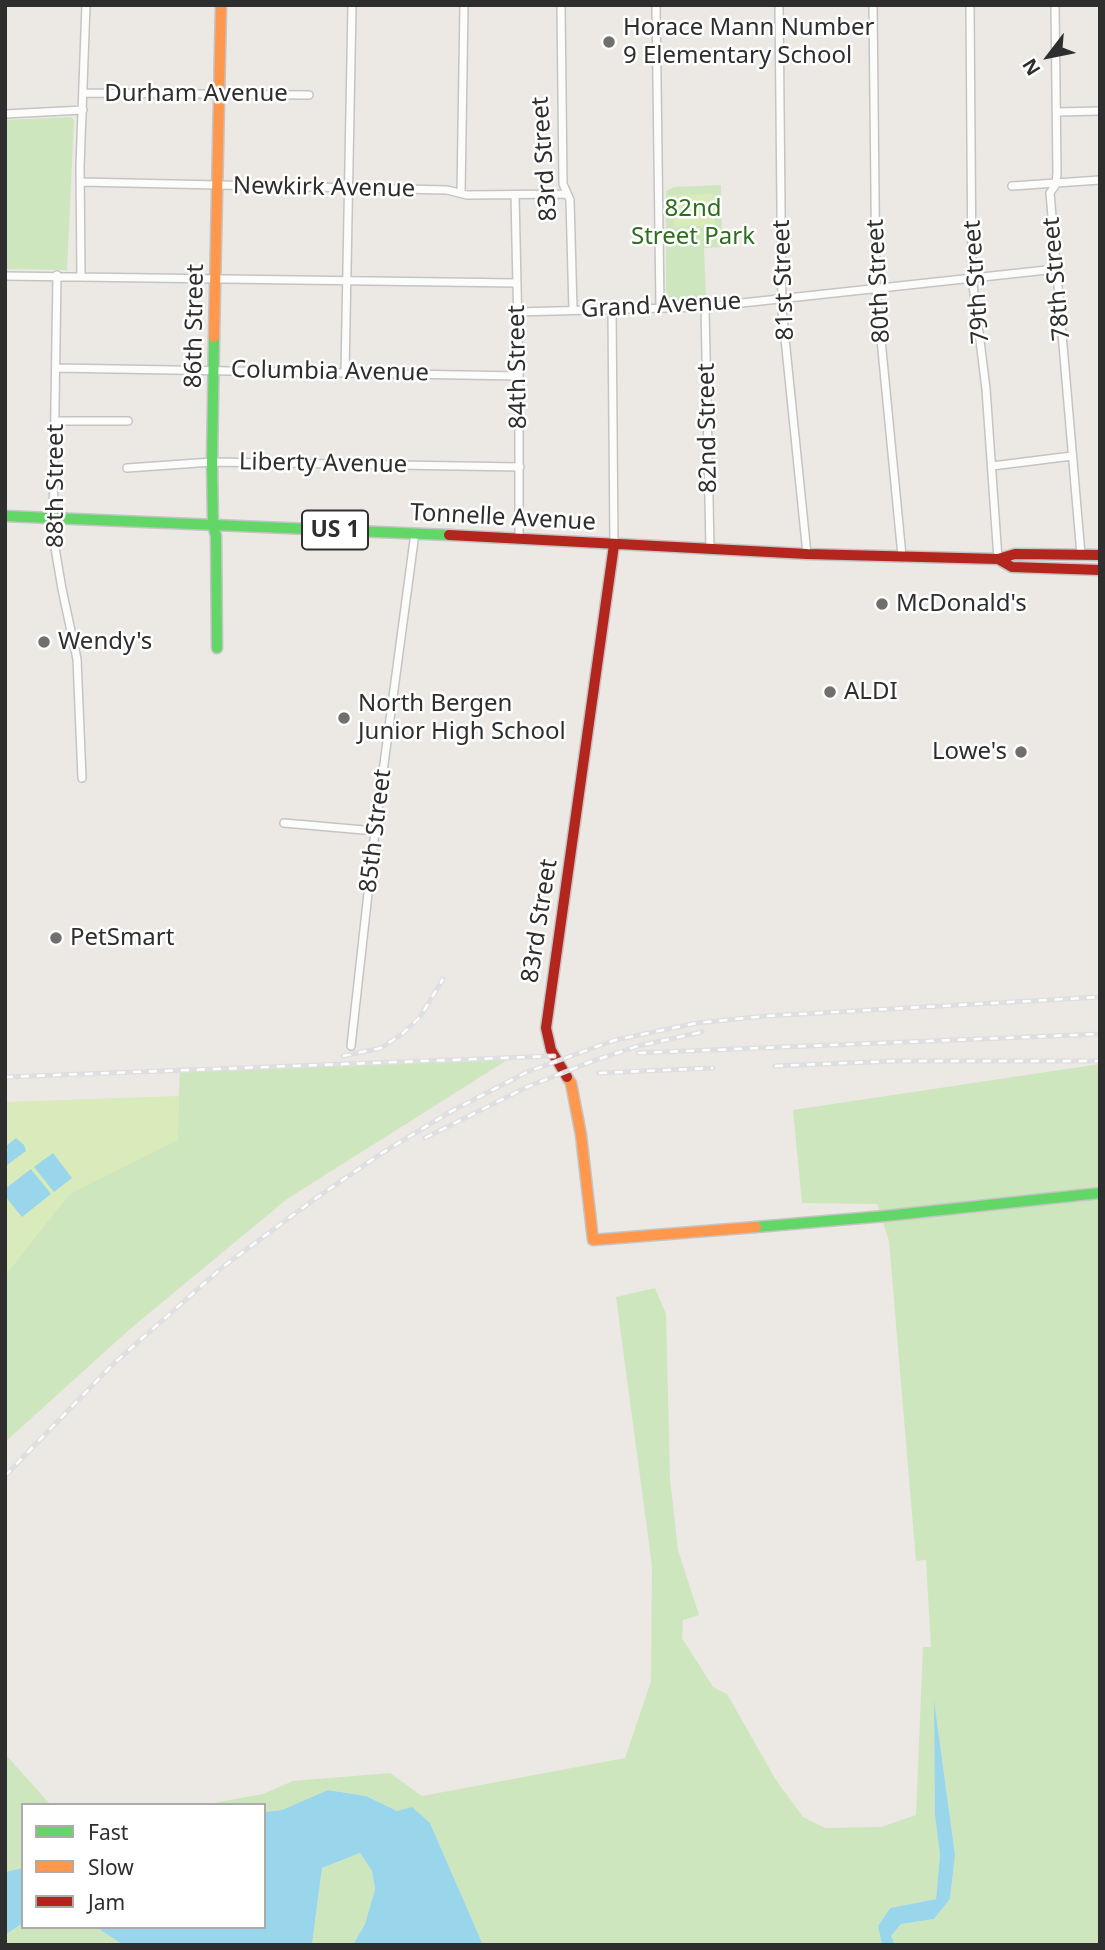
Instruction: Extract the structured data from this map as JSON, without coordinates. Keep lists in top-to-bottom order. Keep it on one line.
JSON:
{"streets":{"street":["Durham Avenue","83rd Street","Newkirk Avenue","78th Street","81st Street","80th Street","79th Street","Grand Avenue","86th Street","84th Street","Columbia Avenue","82nd Street","Liberty Avenue","88th Street","Tonnelle Avenue","US 1","85th Street"]},"crossings":[["Durham Avenue","86th Street"],["83rd Street","Newkirk Avenue"],["83rd Street","Grand Avenue"],["83rd Street","Tonnelle Avenue"],["Newkirk Avenue","86th Street"],["Newkirk Avenue","84th Street"],["78th Street","Grand Avenue"],["78th Street","Tonnelle Avenue"],["81st Street","Grand Avenue"],["81st Street","Tonnelle Avenue"],["80th Street","Grand Avenue"],["80th Street","Tonnelle Avenue"],["79th Street","Grand Avenue"],["79th Street","Tonnelle Avenue"],["Grand Avenue","84th Street"],["Grand Avenue","82nd Street"],["86th Street","Columbia Avenue"],["86th Street","Liberty Avenue"],["86th Street","Tonnelle Avenue"],["84th Street","Columbia Avenue"],["84th Street","Liberty Avenue"],["84th Street","Tonnelle Avenue"],["Columbia Avenue","88th Street"],["82nd Street","Tonnelle Avenue"],["88th Street","Tonnelle Avenue"],["Tonnelle Avenue","85th Street"]],"parks":["82nd Street Park"],"places":["Horace Mann Number 9 Elementary School","McDonald's","Wendy's","ALDI","North Bergen Junior High School","Lowe's","PetSmart"],"legend":["Fast","Slow","Jam"],"north":"bottom left"}
